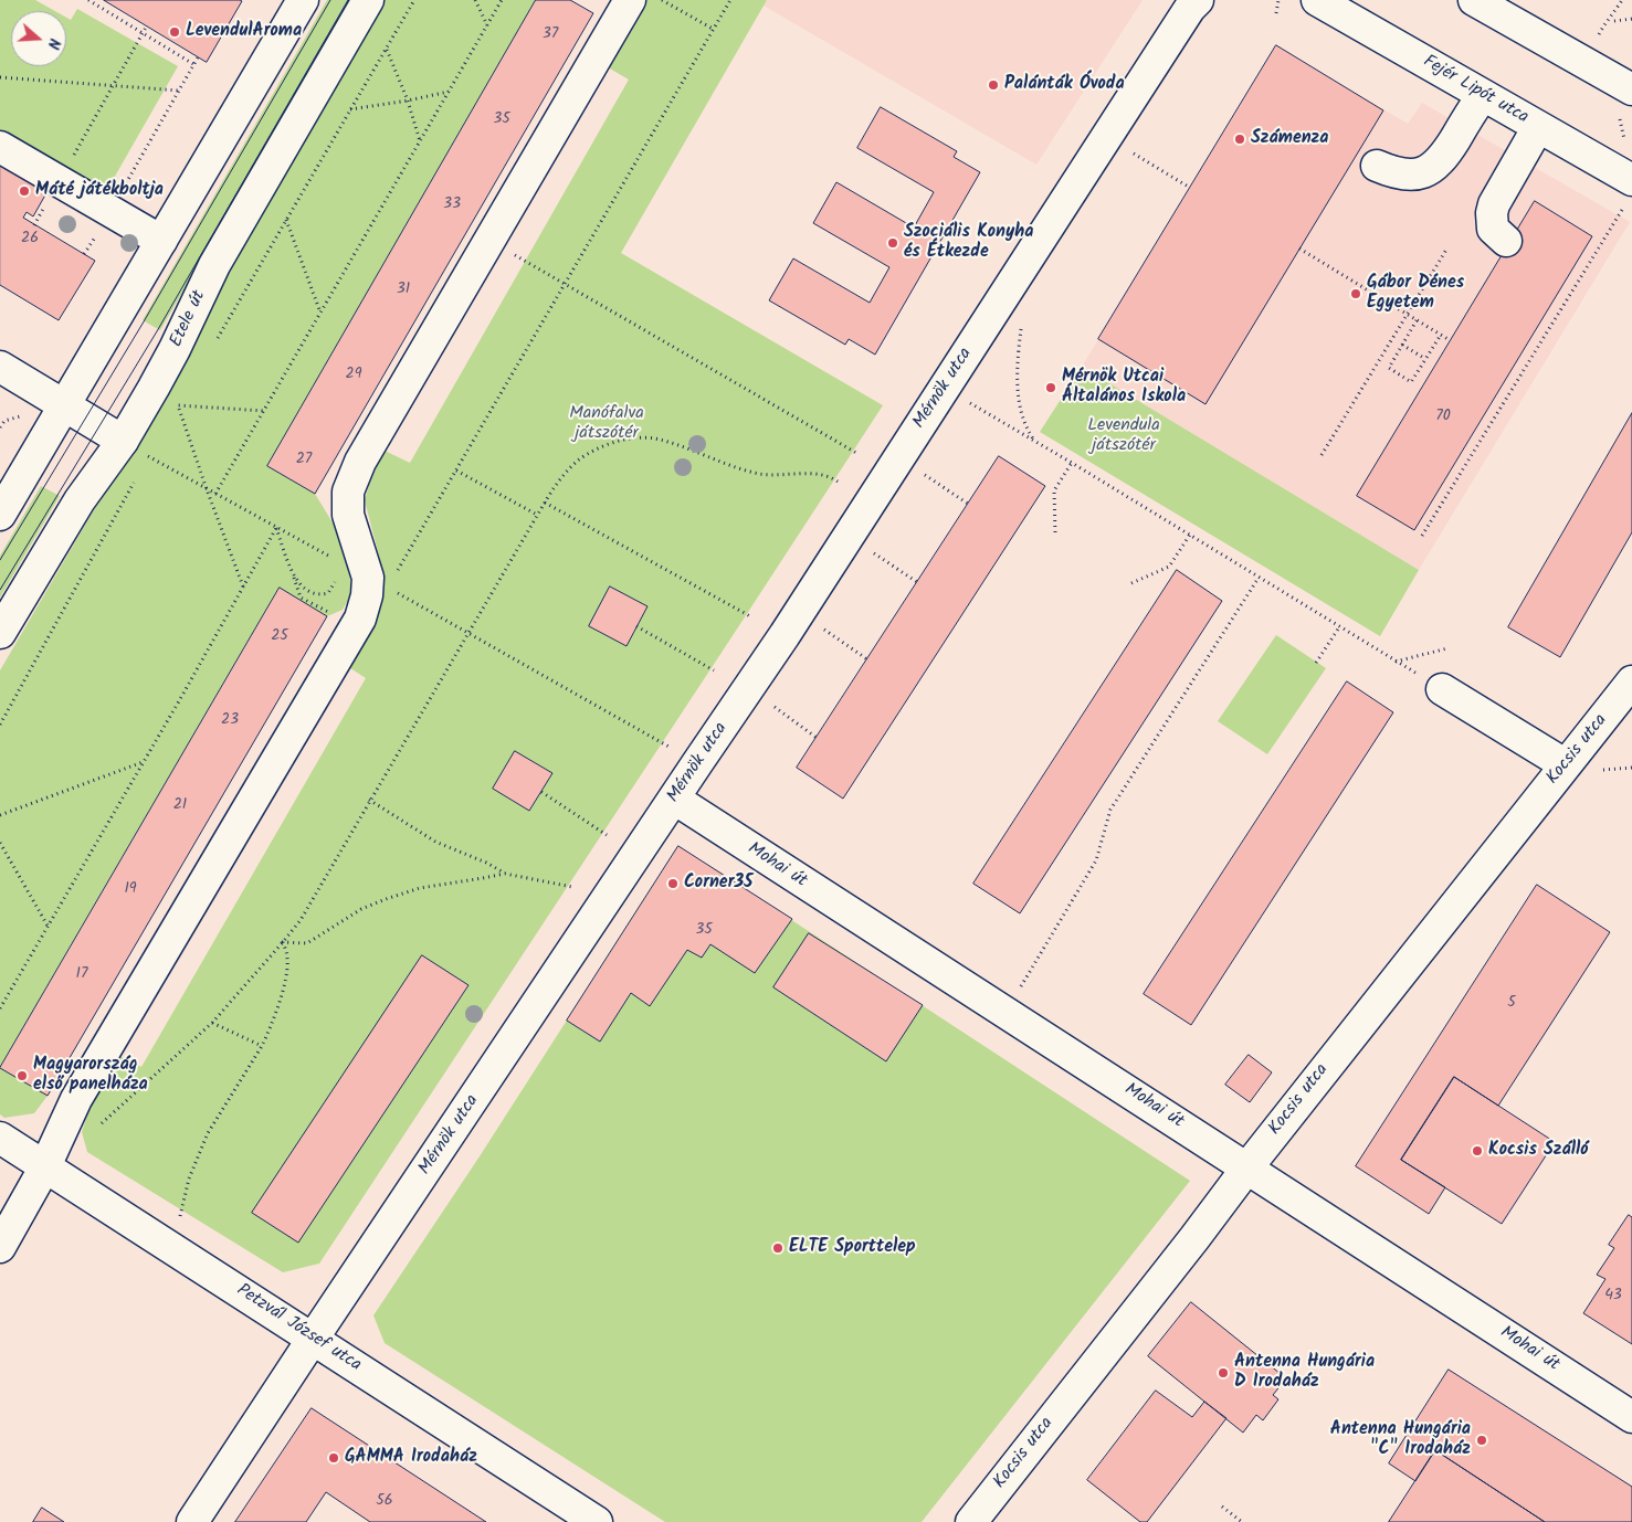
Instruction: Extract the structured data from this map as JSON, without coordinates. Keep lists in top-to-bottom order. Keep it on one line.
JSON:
{"streets":{"street":["Fejér Lipót utca","Etele út","Mérnök utca","Kocsis utca","Mohai út","Petzvál József utca"]},"crossings":[["Mérnök utca","Mohai út"],["Mérnök utca","Petzvál József utca"],["Kocsis utca","Mohai út"]],"parks":["Manófalva játszótér","Levendula játszótér"],"places":["LevendulAroma","Palánták Óvoda","Számenza","Máté játékboltja","Szociális Konyha és Étkezde","Gábor Dénes Egyetem","Mérnök Utcai Általános Iskola","Corner35","Magyarország első panelháza","Kocsis Szálló","ELTE Sporttelep","Antenna Hungária D Irodaház","Antenna Hungária \"C\" Irodaház","GAMMA Irodaház"],"house_numbers":["37","35","33","26","31","29","70","27","25","23","21","19","35","17","5","43","56"],"north":"right"}
